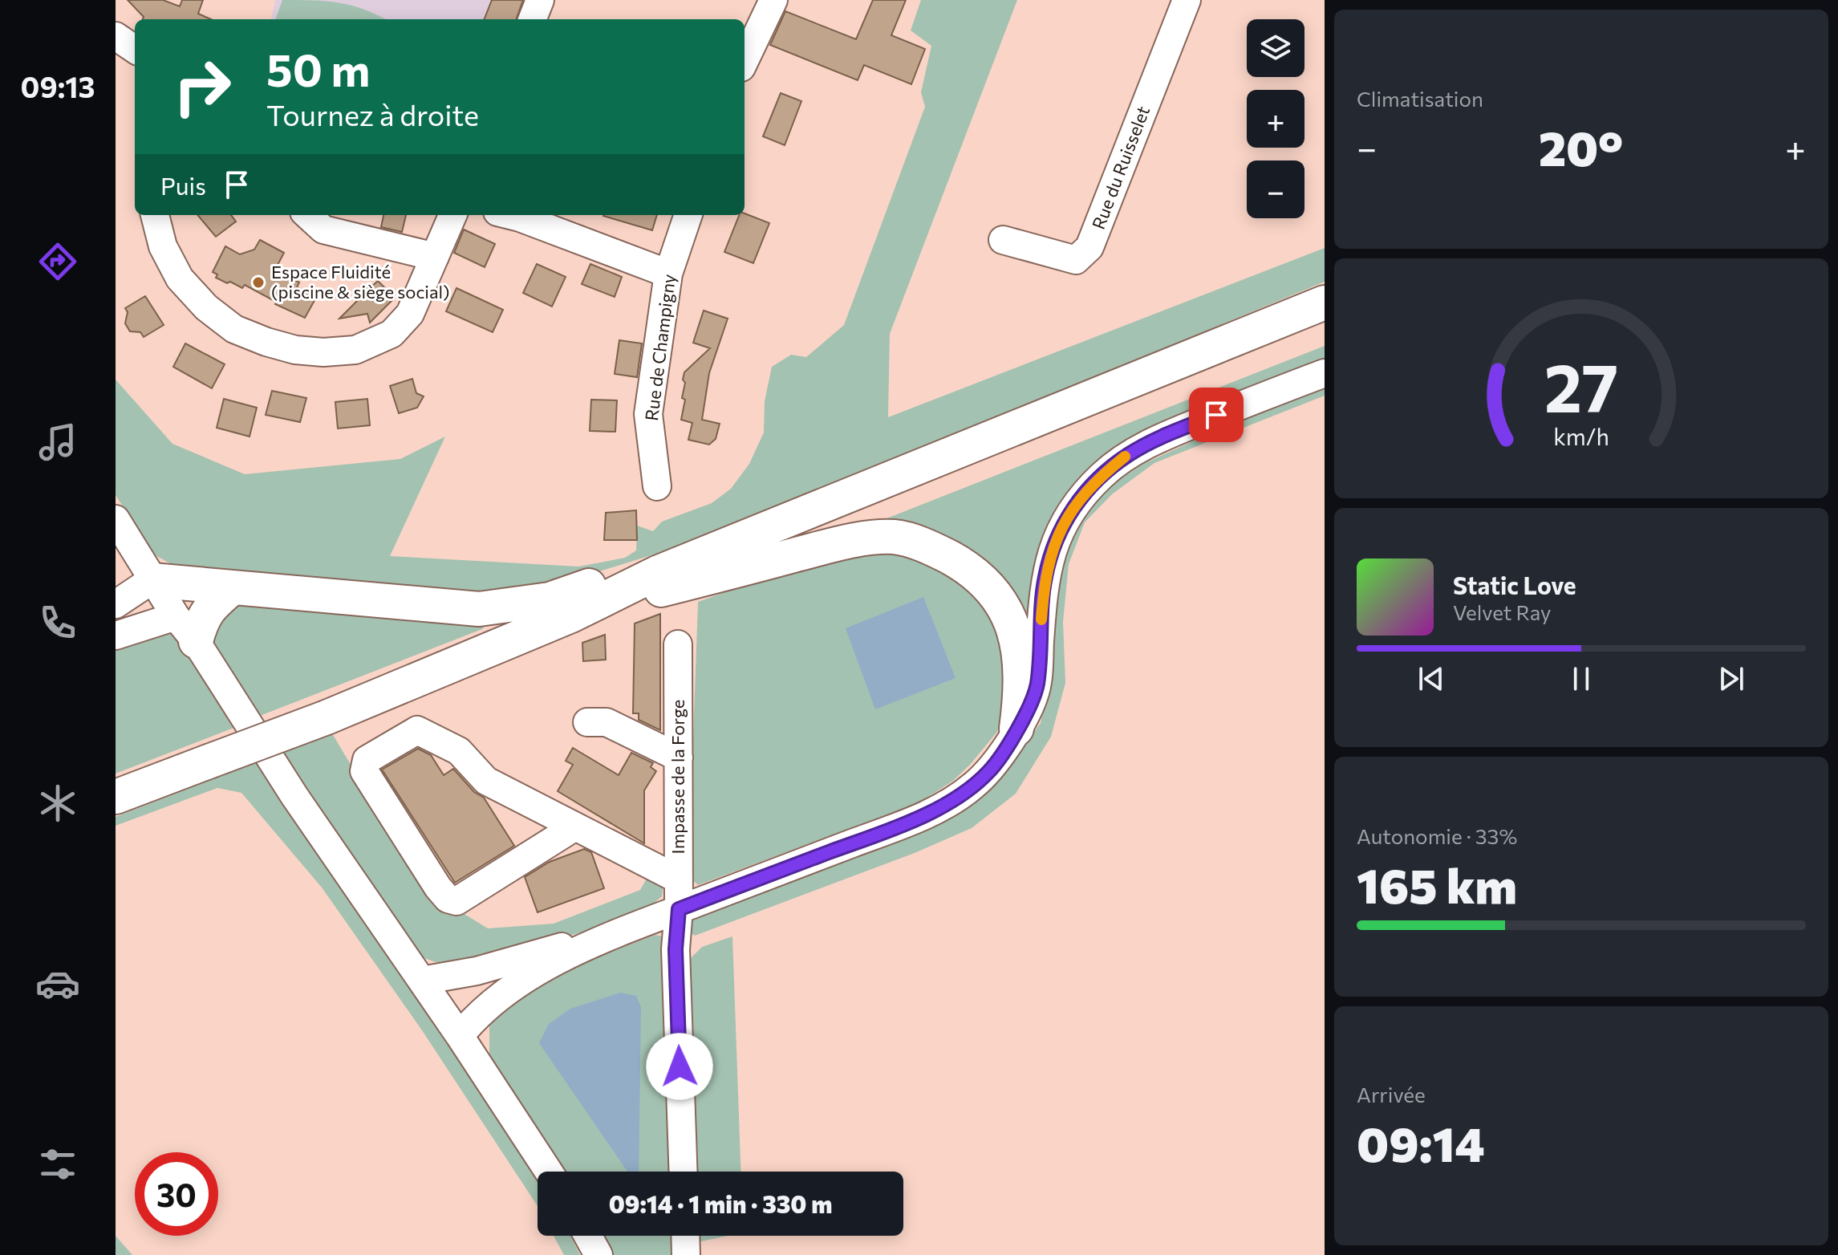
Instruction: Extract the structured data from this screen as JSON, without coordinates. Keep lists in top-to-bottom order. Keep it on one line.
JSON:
{"streets":{"street":["Rue du Ruisselet","Rue de Champigny","Impasse de la Forge"]},"places":["Espace Fluidité (piscine & siège social)"],"page":{"tabs":"09:13","tile":["Climatisation",["Autonomie · 33%","165 km"],["Arrivée","09:14"]],"map_buttons":["+","−"],"turn":["50 m","Tournez à droite"],"heat":["−","20°","+"],"then":"Puis","song":["Static Love","Velvet Ray"],"limit":"30","trip":"09:14 · 1 min · 330 m","gauge":["27","km/h"]}}
